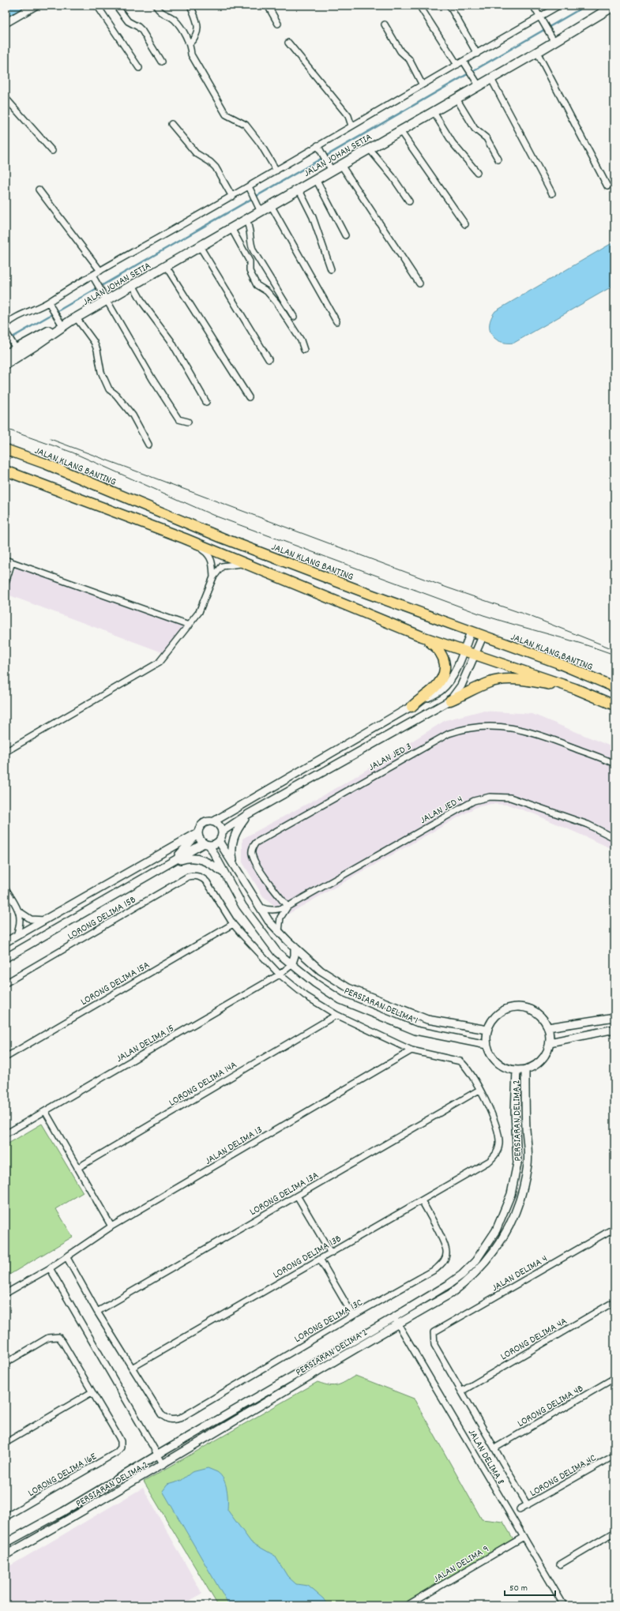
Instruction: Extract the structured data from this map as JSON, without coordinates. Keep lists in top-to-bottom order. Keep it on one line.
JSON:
{"streets":{"highway":["JALAN KLANG BANTING"],"main road":["JALAN JOHAN SETIA"],"street":["JALAN JED 3","JALAN JED 4","LORONG DELIMA 15B","LORONG DELIMA 15A","PERSIARAN DELIMA 1","JALAN DELIMA 15","LORONG DELIMA 14A","PERSIARAN DELIMA 2","JALAN DELIMA 13","LORONG DELIMA 13A","LORONG DELIMA 13B","JALAN DELIMA 4","LORONG DELIMA 13C","LORONG DELIMA 4A","LORONG DELIMA 4B","JALAN DELIMA 8","LORONG DELIMA 16E","LORONG DELIMA 4C","JALAN DELIMA 9"]},"crossings":[["JALAN JED 3","JALAN JED 4"],["JALAN JED 4","PERSIARAN DELIMA 1"],["LORONG DELIMA 15B","LORONG DELIMA 15A"],["PERSIARAN DELIMA 1","JALAN DELIMA 15"],["PERSIARAN DELIMA 1","PERSIARAN DELIMA 2"],["PERSIARAN DELIMA 2","JALAN DELIMA 8"],["LORONG DELIMA 13A","LORONG DELIMA 13B"],["LORONG DELIMA 13B","LORONG DELIMA 13C"],["JALAN DELIMA 4","LORONG DELIMA 4A"],["JALAN DELIMA 8","JALAN DELIMA 9"]],"scale_bar":"50 m"}
